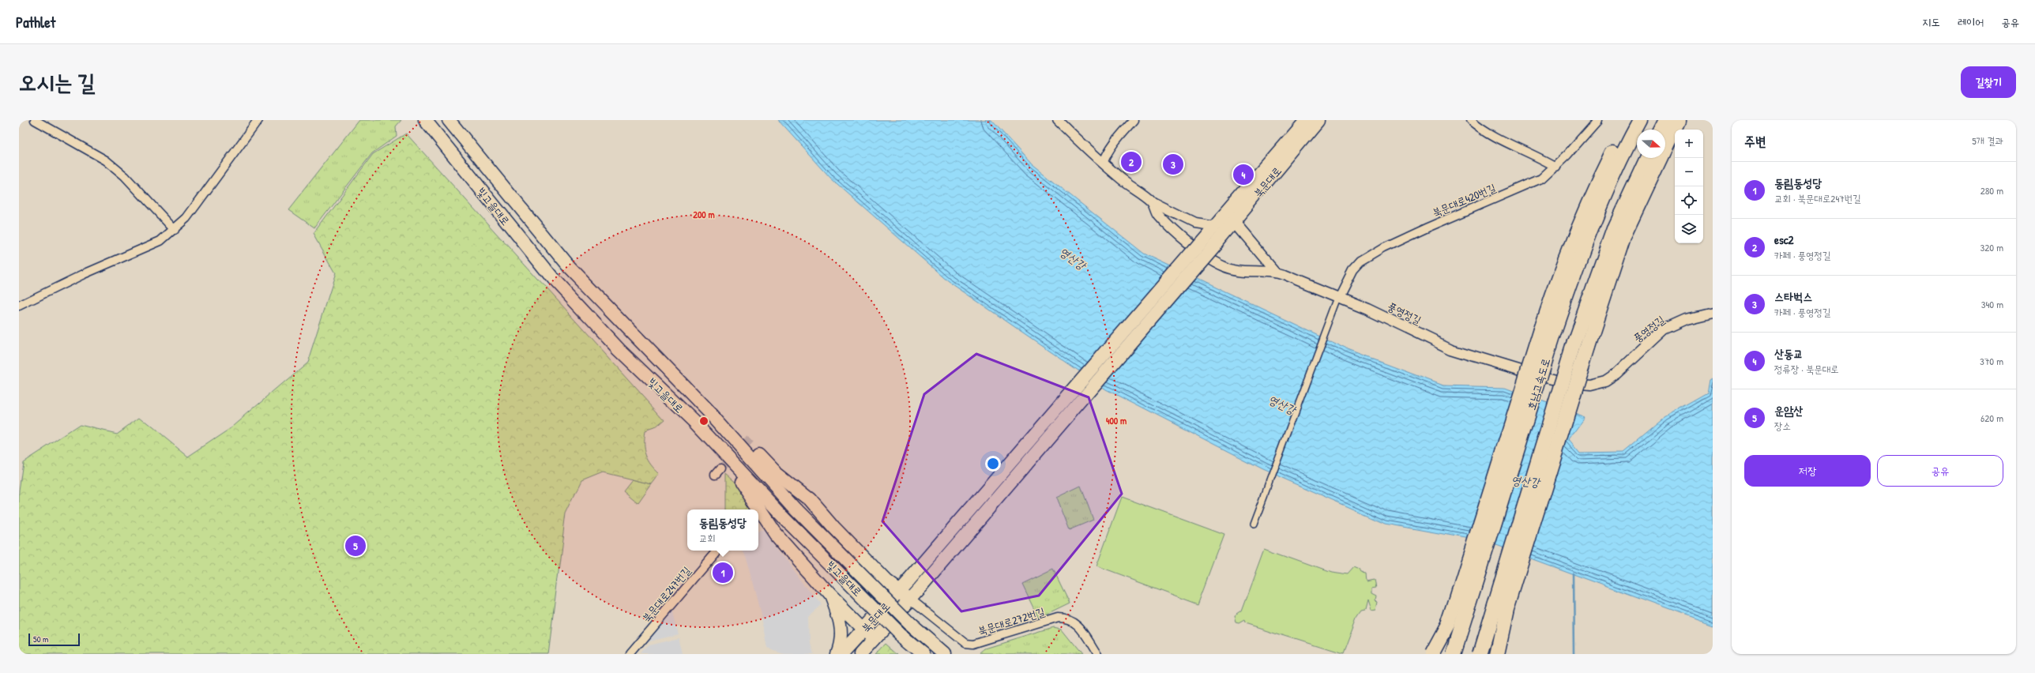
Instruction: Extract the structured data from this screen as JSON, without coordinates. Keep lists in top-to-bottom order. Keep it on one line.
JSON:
{"streets":{"highway":["호남고속도로"],"main road":["북문대로","빛고을대로"],"street":["북문대로420번길","풍영정길","북문대로247번길","북문대로272번길"]},"crossings":[["북문대로","북문대로272번길"],["북문대로420번길","풍영정길"]],"water":["영산강"],"scale_bar":"50 m","north":"right","page":{"header":"Pathlet","nav":["지도","레이어","공유"],"buttons":["길찾기",["저장","공유"]],"title":"오시는 길","heading":["주변","5개 결과"],"map_buttons":["+","−"],"pins":["2","3","4","5","1"],"list":[{"mark":"1","name":"동림동성당","note":"교회 · 북문대로247번길","value":"280 m"},{"mark":"2","name":"esc2","note":"카페 · 풍영정길","value":"320 m"},{"mark":"3","name":"스타벅스","note":"카페 · 풍영정길","value":"340 m"},{"mark":"4","name":"산동교","note":"정류장 · 북문대로","value":"370 m"},{"mark":"5","name":"운암산","note":"장소","value":"620 m"}],"popup":["동림동성당","교회"],"scale":"50 m"},"rings":["200 m","400 m"]}
